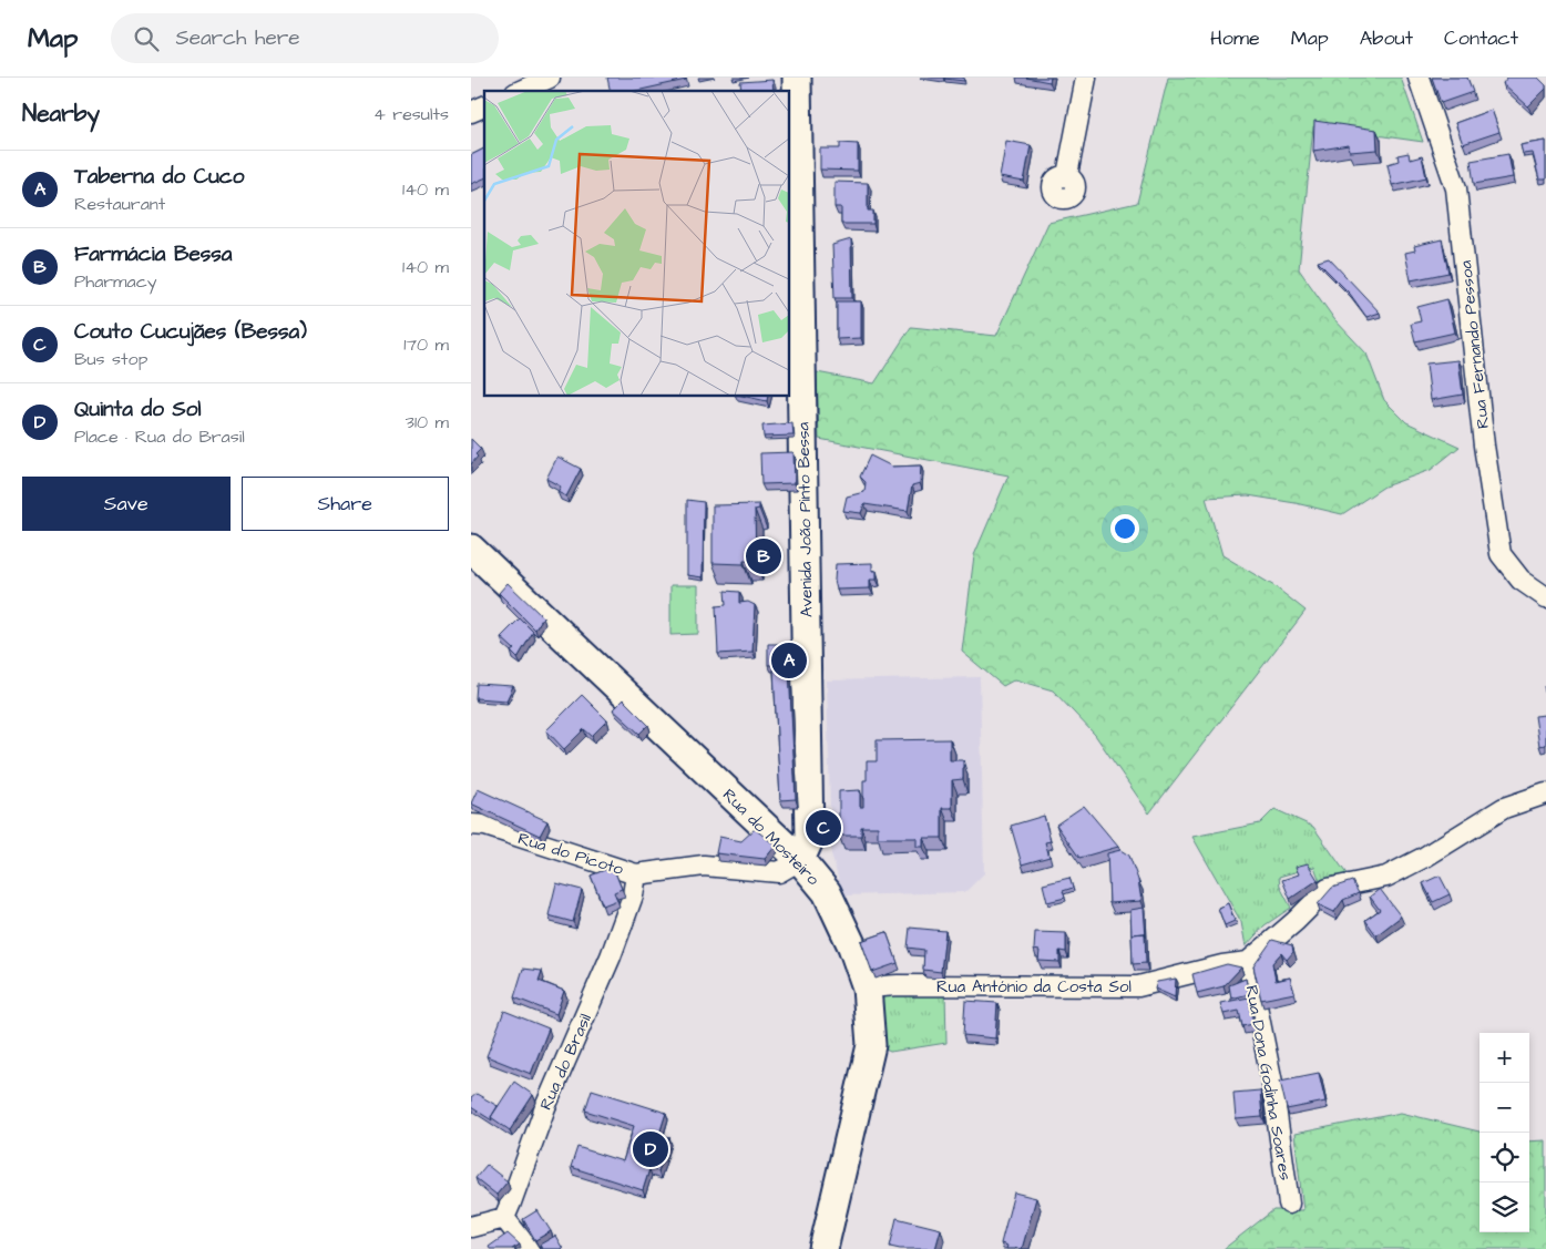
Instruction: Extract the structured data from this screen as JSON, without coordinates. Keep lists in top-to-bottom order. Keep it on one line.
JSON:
{"streets":{"main road":["Avenida João Pinto Bessa","Rua do Mosteiro"],"street":["Rua Fernando Pessoa","Rua do Picoto","Rua António da Costa Sol","Rua do Brasil","Rua Dona Godinha Soares"]},"crossings":[["Avenida João Pinto Bessa","Rua do Mosteiro"],["Avenida João Pinto Bessa","Rua do Picoto"],["Rua do Mosteiro","Rua do Picoto"],["Rua do Mosteiro","Rua António da Costa Sol"],["Rua do Picoto","Rua do Brasil"],["Rua António da Costa Sol","Rua Dona Godinha Soares"]],"page":{"header":"Map","search":"Search here","nav":["Home","Map","About","Contact"],"heading":["Nearby","4 results"],"list":[{"mark":"A","name":"Taberna do Cuco","note":"Restaurant","value":"140 m"},{"mark":"B","name":"Farmácia Bessa","note":"Pharmacy","value":"140 m"},{"mark":"C","name":"Couto Cucujães (Bessa)","note":"Bus stop","value":"170 m"},{"mark":"D","name":"Quinta do Sol","note":"Place · Rua do Brasil","value":"310 m"}],"buttons":["Save","Share"],"pins":["B","A","C","D"],"map_buttons":["+","−"]}}
